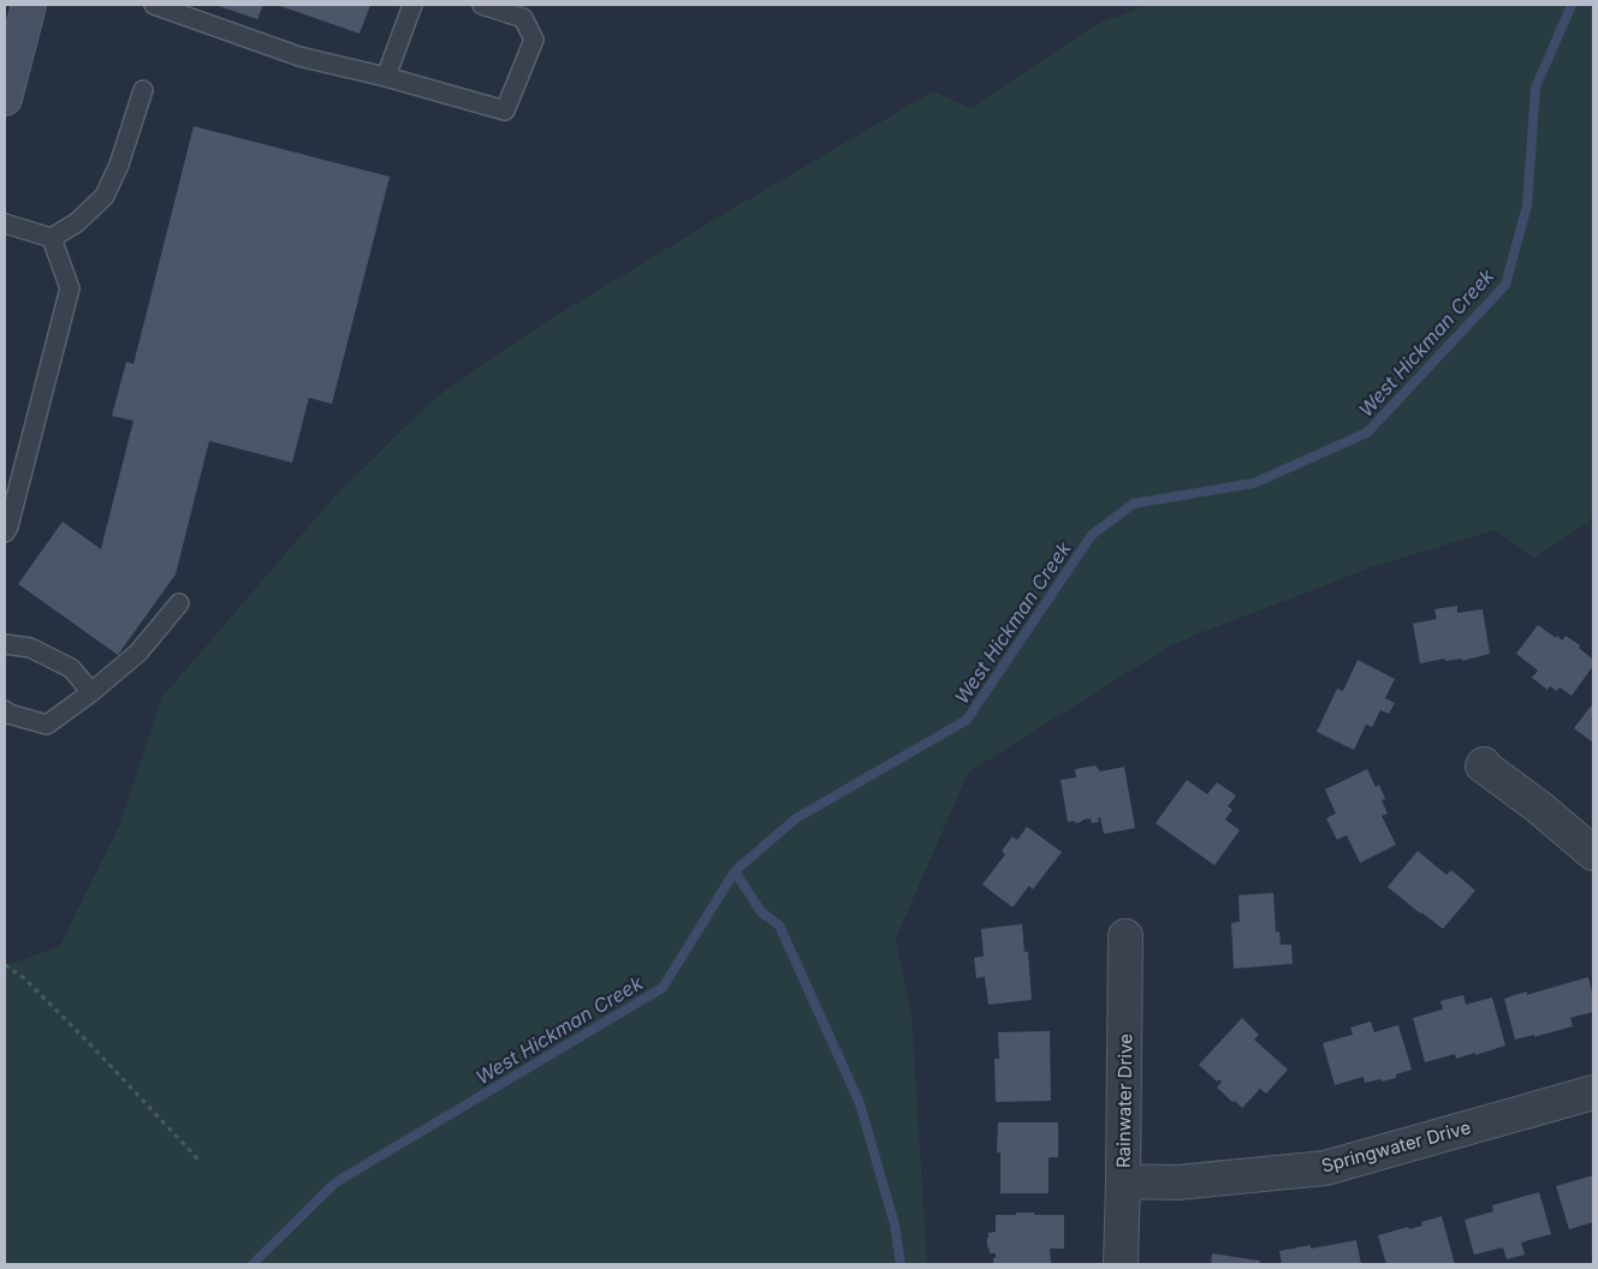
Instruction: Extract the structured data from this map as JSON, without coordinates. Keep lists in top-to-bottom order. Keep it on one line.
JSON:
{"streets":{"street":["Rainwater Drive","Springwater Drive"]},"crossings":[["Rainwater Drive","Springwater Drive"]],"water":["West Hickman Creek"]}
